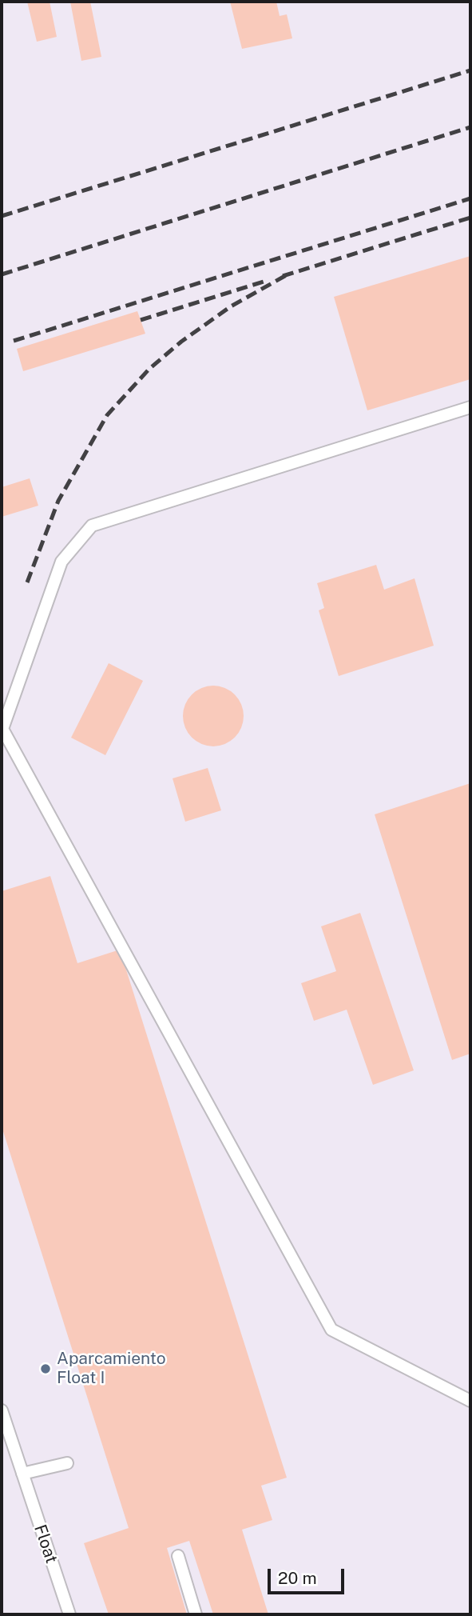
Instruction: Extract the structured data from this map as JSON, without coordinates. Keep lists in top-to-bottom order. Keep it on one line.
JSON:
{"streets":{"lane":["Float"]},"places":["Aparcamiento Float I"],"scale_bar":"20 m"}
